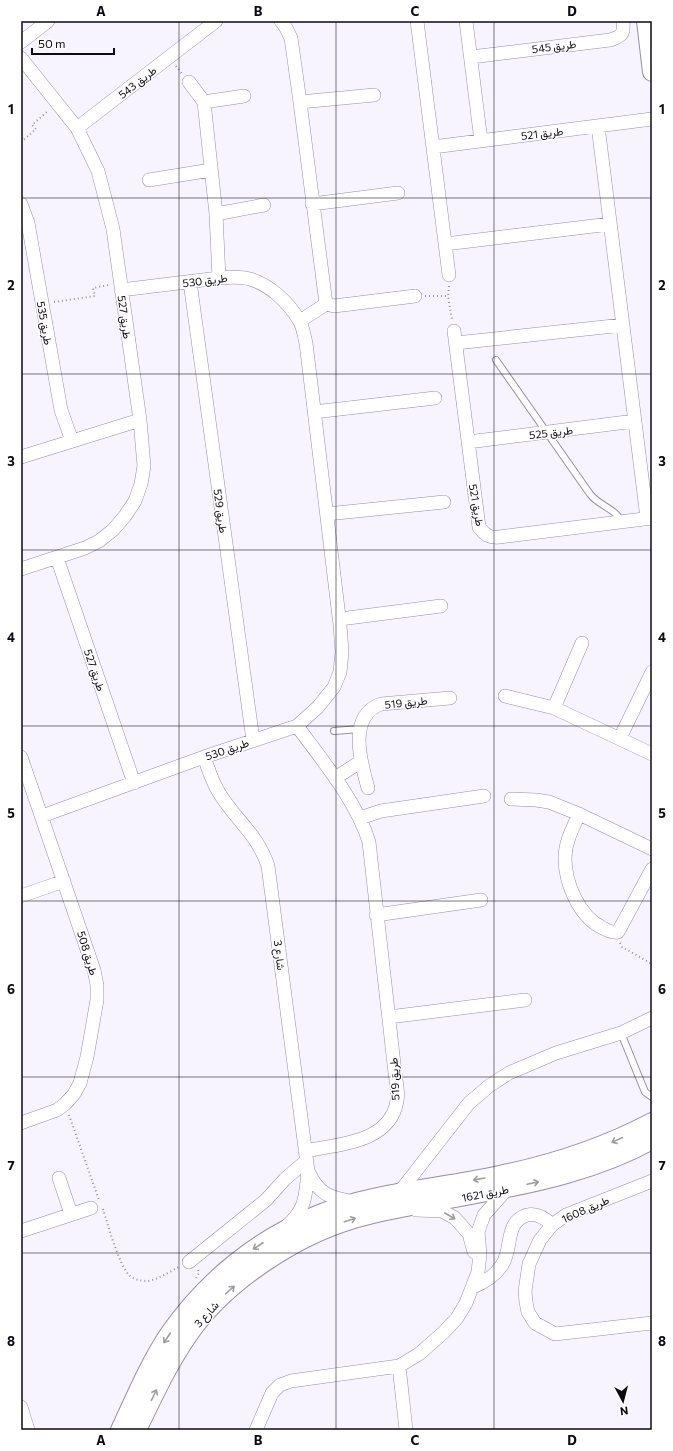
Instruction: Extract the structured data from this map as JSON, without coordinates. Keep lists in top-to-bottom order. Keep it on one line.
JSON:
{"streets":{"street":["طريق 545","طريق 543","طريق 521","طريق 530","طريق 527","طريق 535","طريق 525","طريق 529","طريق 519","طريق 508","شارع 3","طريق 1621","طريق 1608"]},"crossings":[["طريق 543","طريق 527"],["طريق 521","طريق 525"],["طريق 530","طريق 527"],["طريق 530","طريق 529"],["طريق 530","طريق 519"],["طريق 530","طريق 508"],["طريق 530","شارع 3"],["طريق 519","شارع 3"],["شارع 3","طريق 1621"]],"scale_bar":"50 m","north":"bottom","grid":{"columns":["A","B","C","D"],"rows":["1","2","3","4","5","6","7","8"]}}
